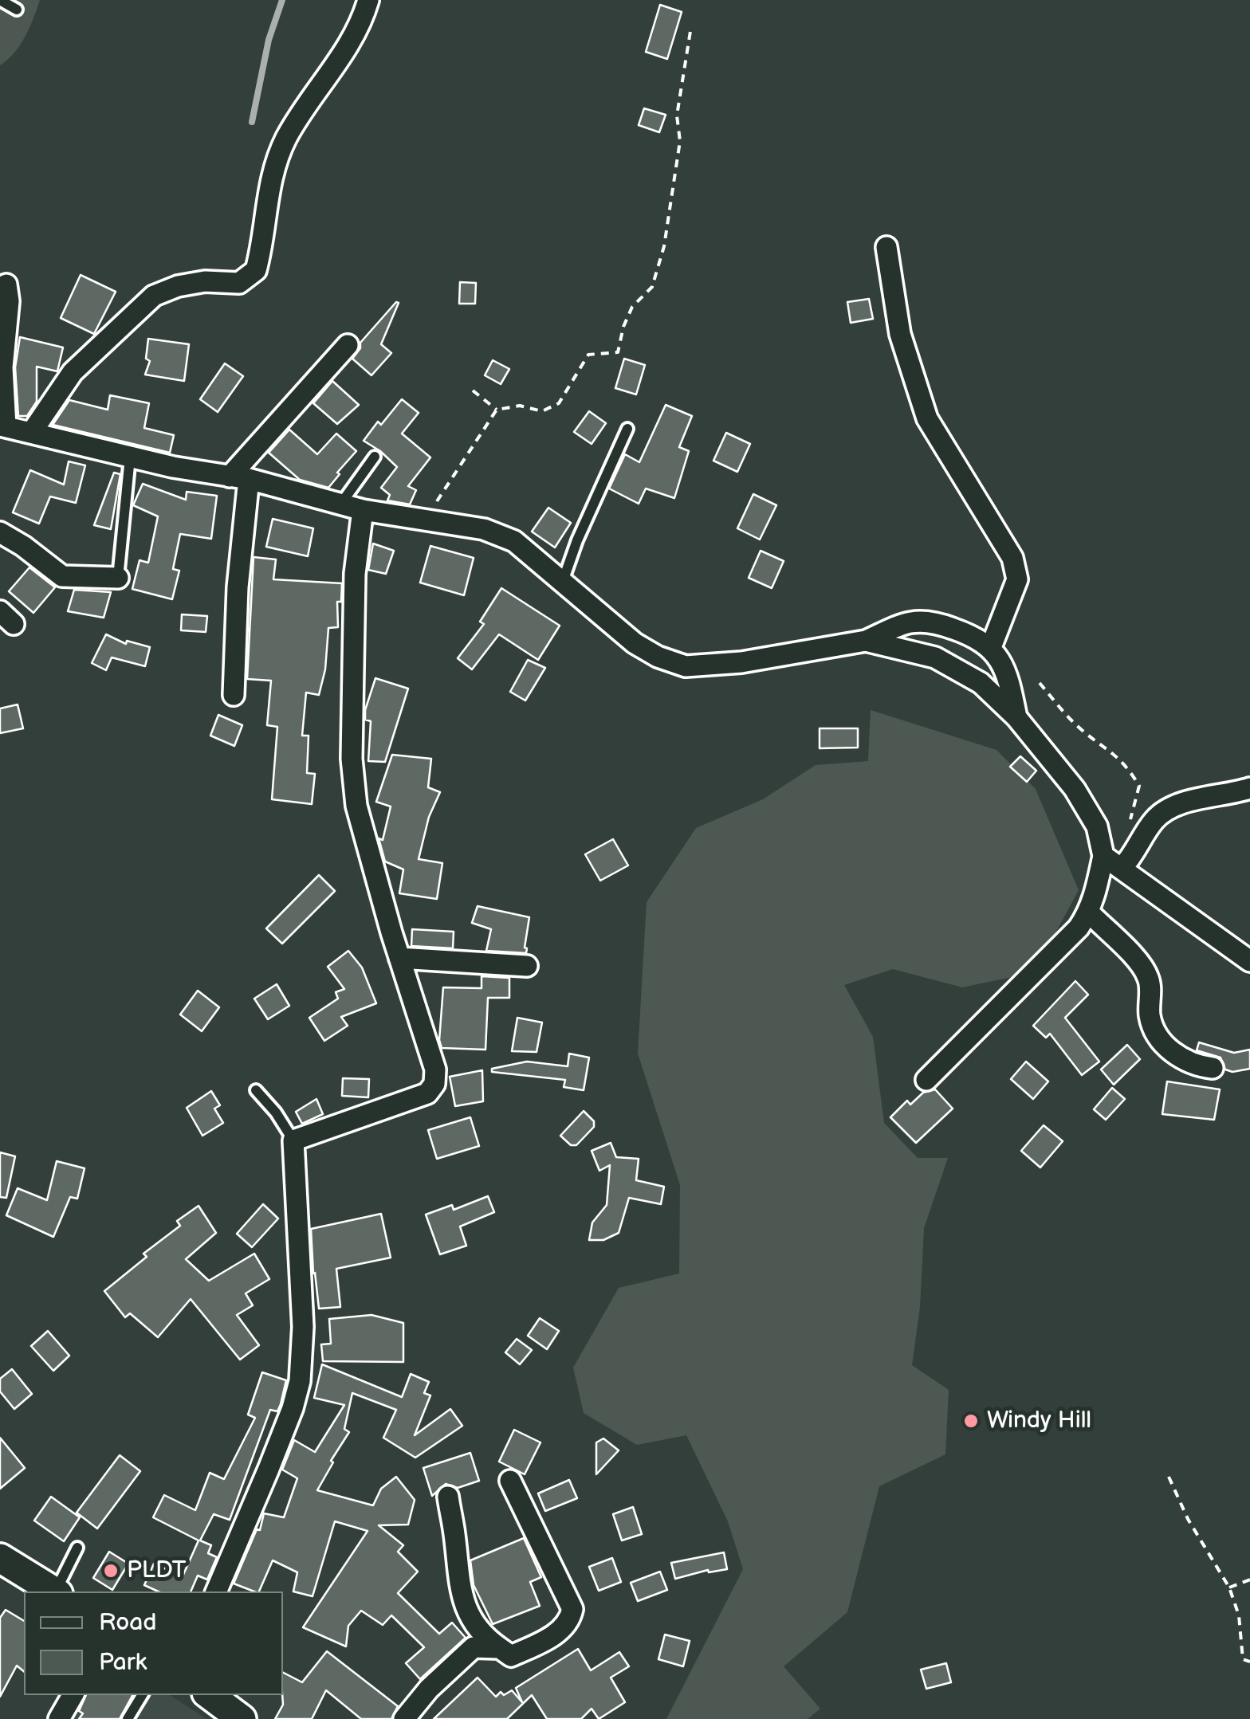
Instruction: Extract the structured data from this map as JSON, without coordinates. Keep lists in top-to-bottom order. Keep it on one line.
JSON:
{"places":["Windy Hill","PLDT"],"legend":["Road","Park"]}
